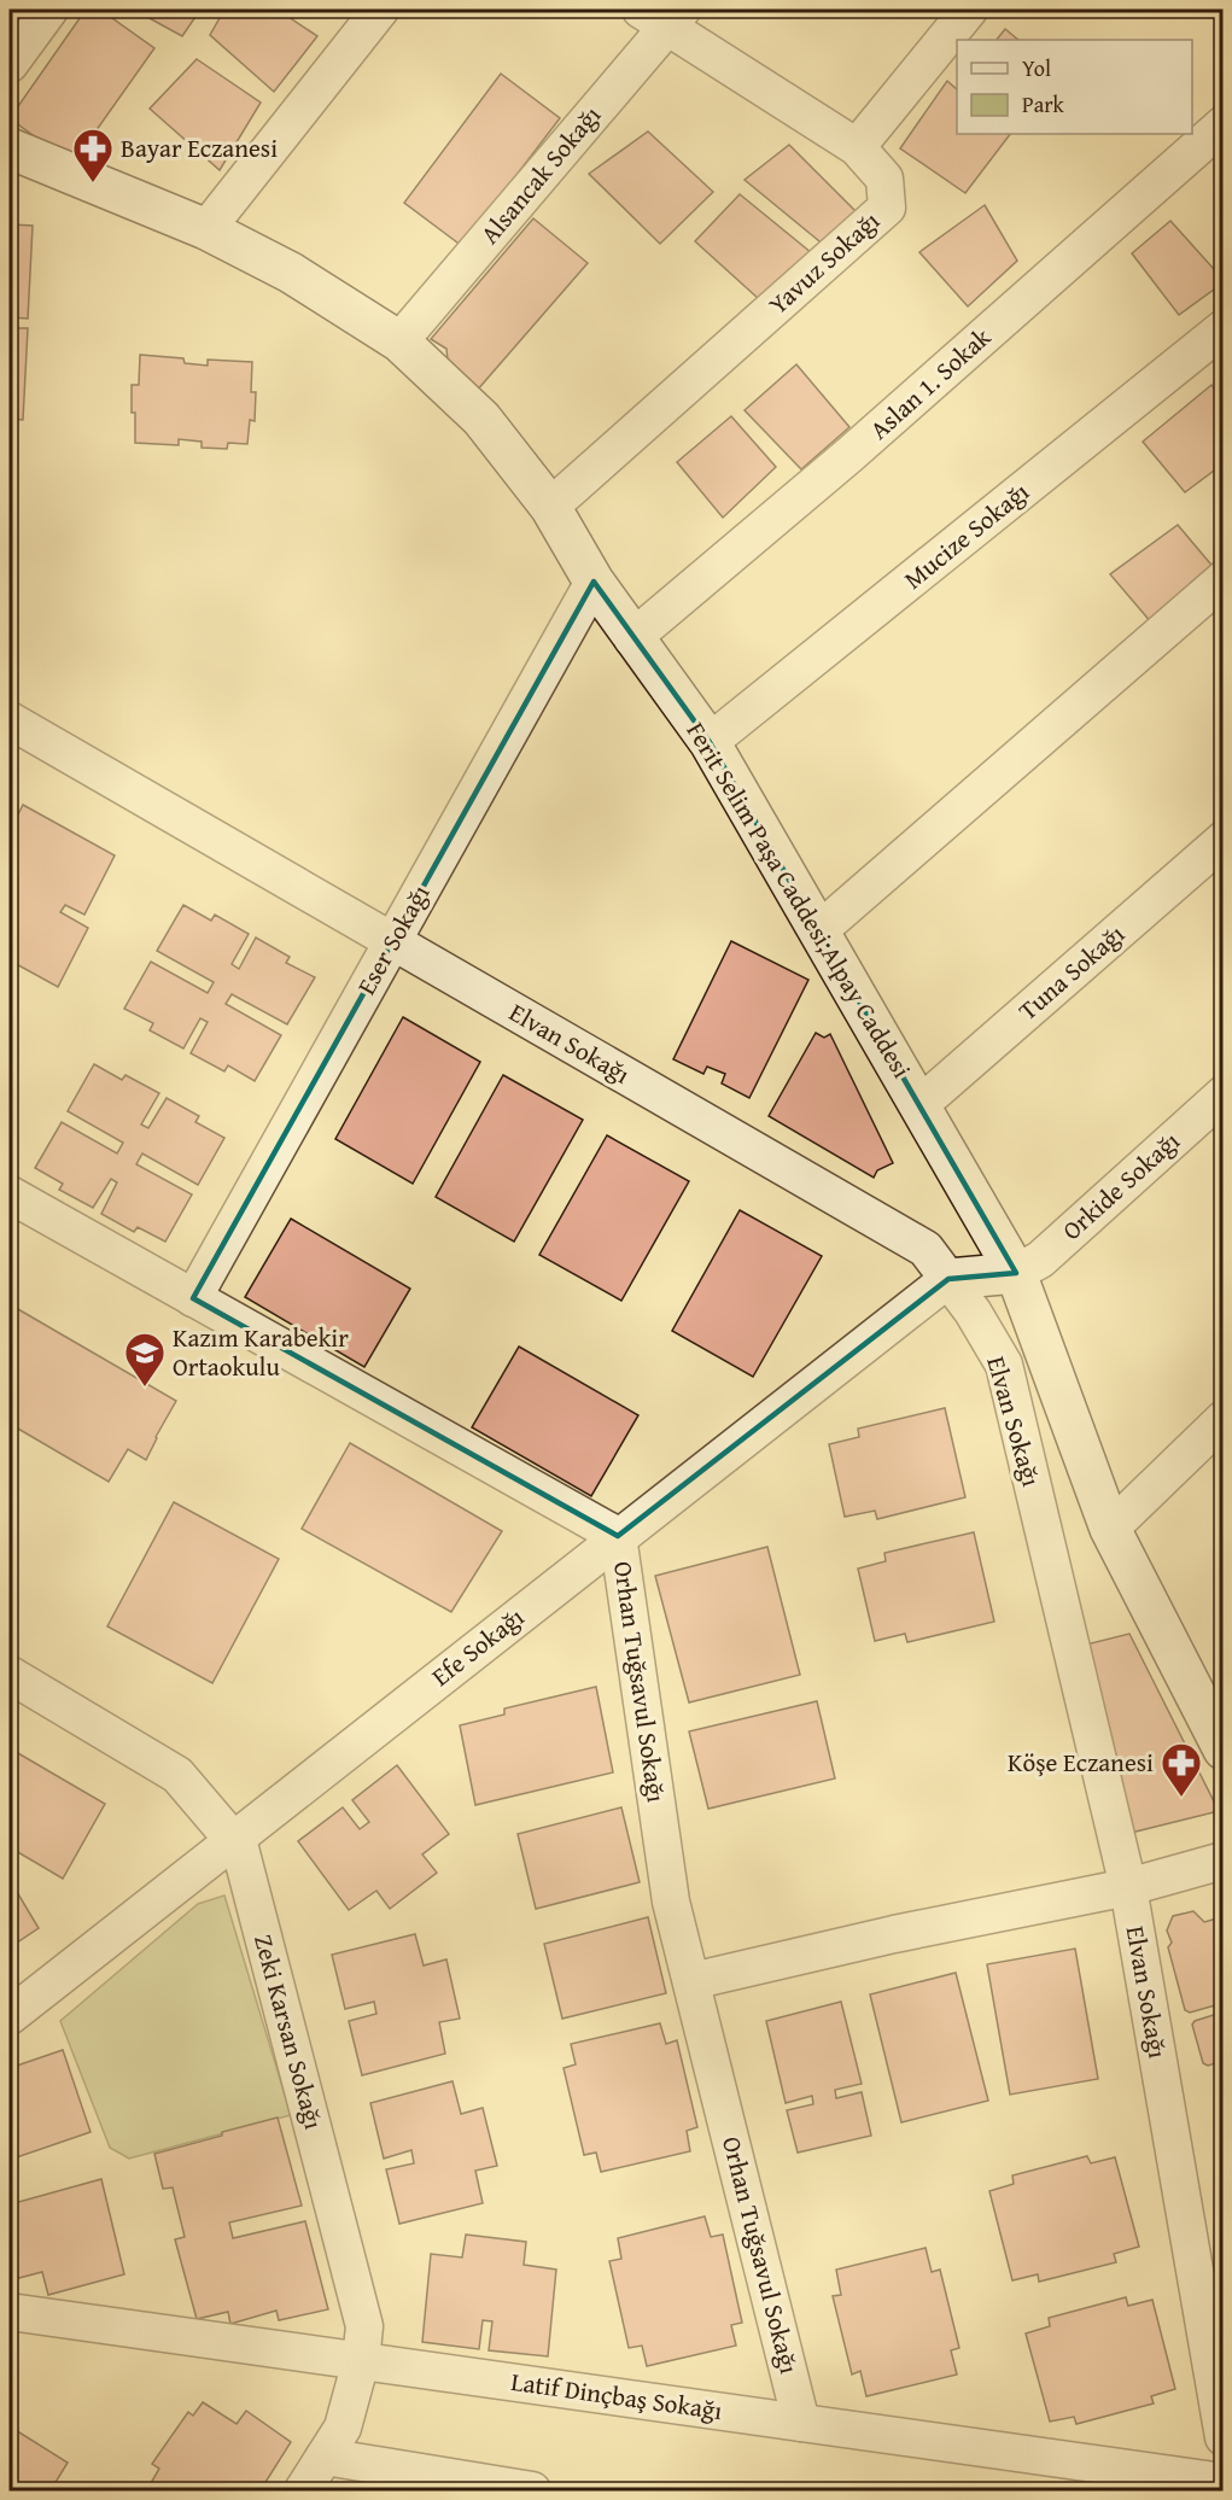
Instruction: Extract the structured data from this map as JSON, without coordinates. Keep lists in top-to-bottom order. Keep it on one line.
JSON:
{"streets":{"main road":["Ferit Selim Paşa Caddesi;Alpay Caddesi"],"street":["Alsancak Sokağı","Yavuz Sokağı","Aslan 1. Sokak","Mucize Sokağı","Eser Sokağı","Tuna Sokağı","Elvan Sokağı","Orkide Sokağı","Efe Sokağı","Orhan Tuğsavul Sokağı","Zeki Karsan Sokağı","Latif Dinçbaş Sokağı"]},"crossings":[["Alsancak Sokağı","Yavuz Sokağı"],["Alsancak Sokağı","Ferit Selim Paşa Caddesi;Alpay Caddesi"],["Yavuz Sokağı","Ferit Selim Paşa Caddesi;Alpay Caddesi"],["Aslan 1. Sokak","Ferit Selim Paşa Caddesi;Alpay Caddesi"],["Mucize Sokağı","Ferit Selim Paşa Caddesi;Alpay Caddesi"],["Ferit Selim Paşa Caddesi;Alpay Caddesi","Eser Sokağı"],["Ferit Selim Paşa Caddesi;Alpay Caddesi","Tuna Sokağı"],["Ferit Selim Paşa Caddesi;Alpay Caddesi","Orkide Sokağı"],["Eser Sokağı","Elvan Sokağı"],["Eser Sokağı","Orhan Tuğsavul Sokağı"],["Elvan Sokağı","Efe Sokağı"],["Efe Sokağı","Orhan Tuğsavul Sokağı"],["Efe Sokağı","Zeki Karsan Sokağı"],["Orhan Tuğsavul Sokağı","Latif Dinçbaş Sokağı"],["Zeki Karsan Sokağı","Latif Dinçbaş Sokağı"]],"places":{"pharmacy":["Bayar Eczanesi","Köşe Eczanesi"],"school or university":["Kazım Karabekir Ortaokulu"]},"legend":["Yol","Park"]}
